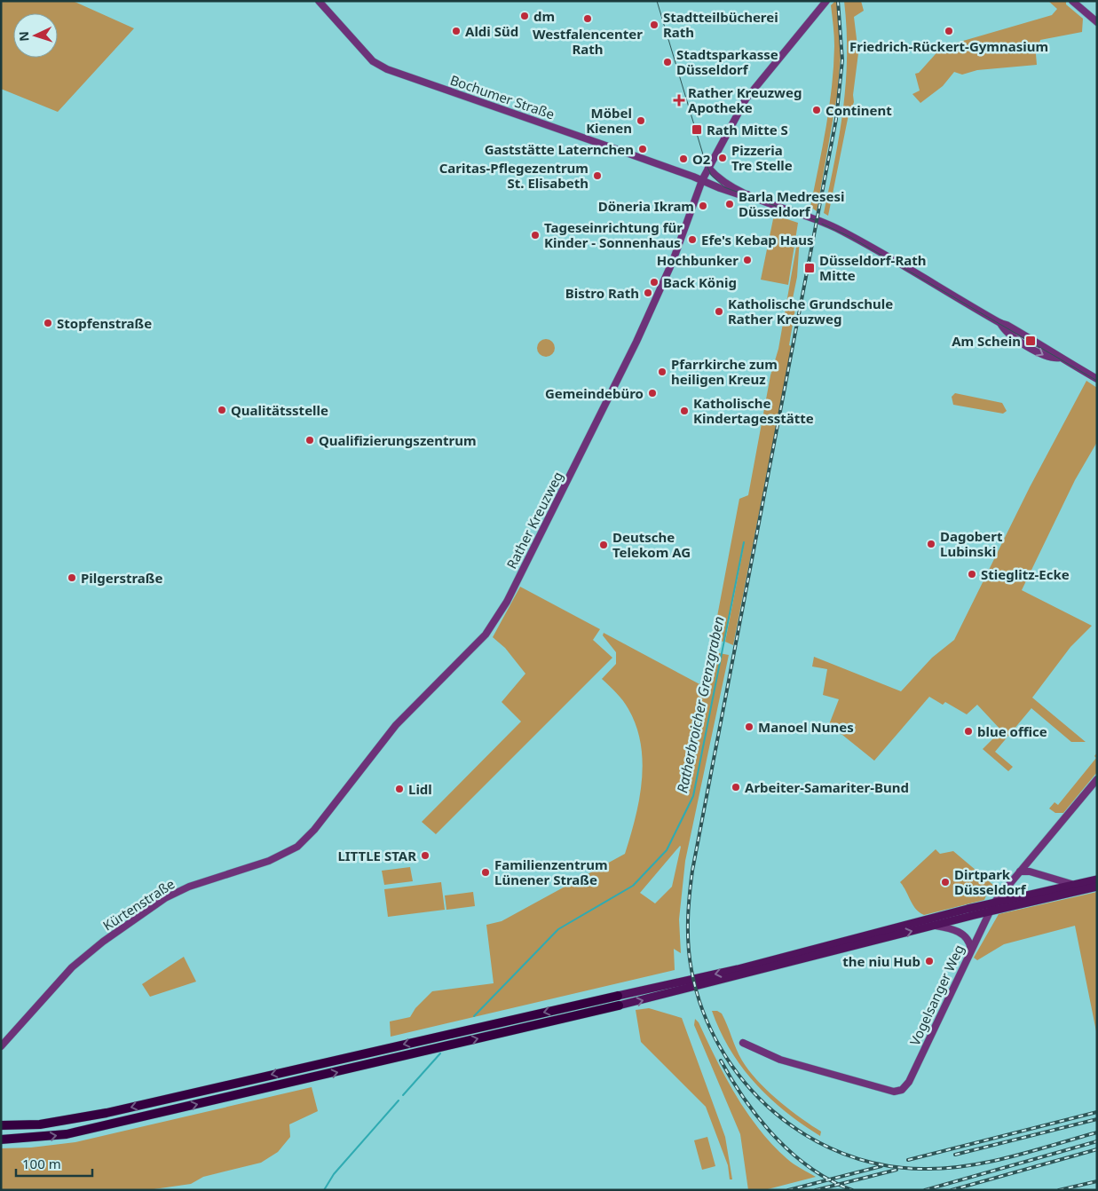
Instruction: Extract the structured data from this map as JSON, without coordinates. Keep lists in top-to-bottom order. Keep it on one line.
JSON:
{"streets":{"street":["Bochumer Straße","Rather Kreuzweg","Kürtenstraße","Vogelsanger Weg"]},"crossings":[["Bochumer Straße","Rather Kreuzweg"],["Rather Kreuzweg","Kürtenstraße"]],"water":["Ratherbroicher Grenzgraben"],"places":{"other":["dm","Westfalencenter Rath","Stadtteilbücherei Rath","Aldi Süd","Friedrich-Rückert-Gymnasium","Stadtsparkasse Düsseldorf","Continent","Möbel Kienen","Gaststätte Laternchen","Pizzeria Tre Stelle","O2","Caritas-Pflegezentrum St. Elisabeth","Barla Medresesi Düsseldorf","Döneria Ikram","Tageseinrichtung für Kinder - Sonnenhaus","Efe's Kebap Haus","Hochbunker","Back König","Bistro Rath","Katholische Grundschule Rather Kreuzweg","Stopfenstraße","Pfarrkirche zum heiligen Kreuz","Gemeindebüro","Qualitätsstelle","Katholische Kindertagesstätte","Qualifizierungszentrum","Dagobert Lubinski","Deutsche Telekom AG","Stieglitz-Ecke","Pilgerstraße","Manoel Nunes","blue office","Arbeiter-Samariter-Bund","Lidl","LITTLE STAR","Familienzentrum Lünener Straße","Dirtpark Düsseldorf","the niu Hub"],"health":["Rather Kreuzweg Apotheke"],"transit":["Rath Mitte S","Düsseldorf-Rath Mitte","Am Schein"]},"scale_bar":"100 m","north":"left"}
